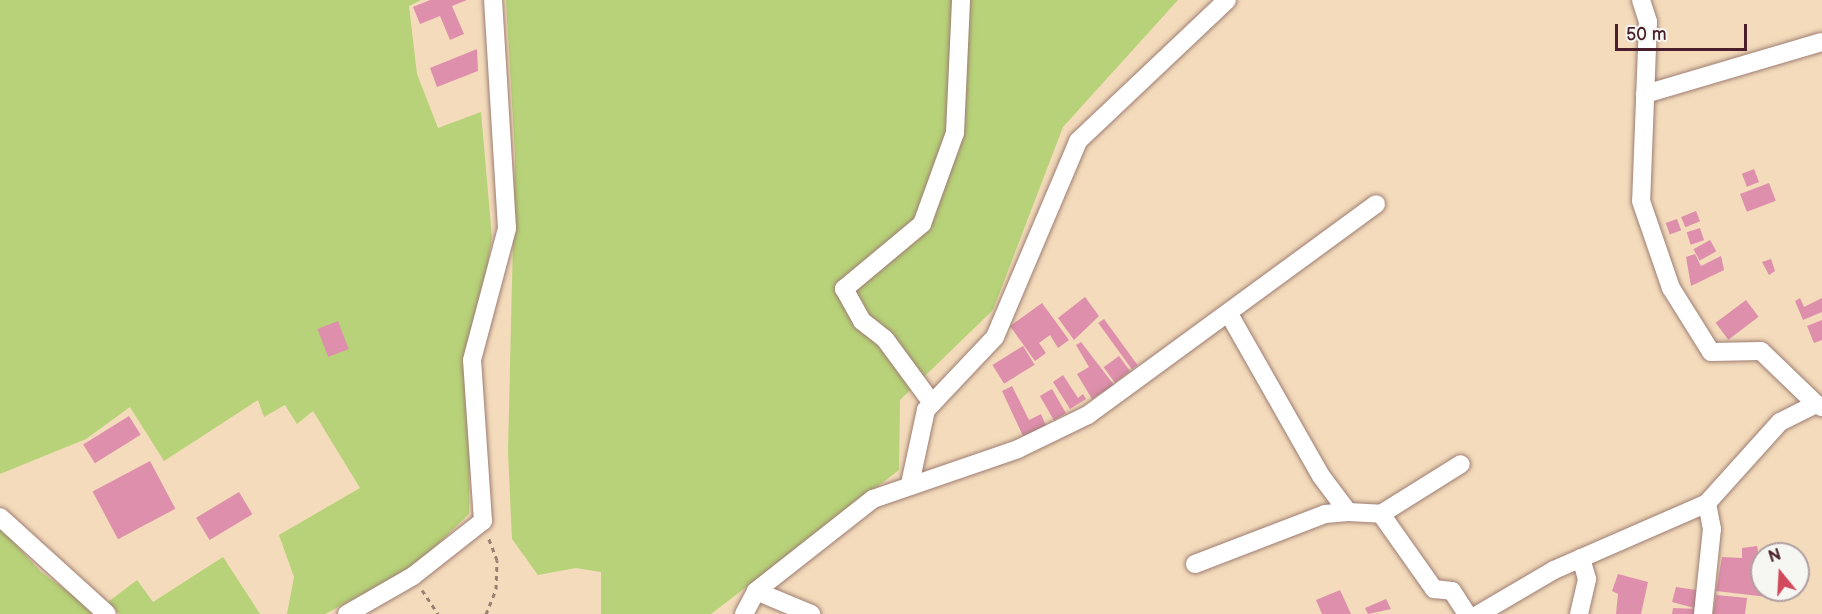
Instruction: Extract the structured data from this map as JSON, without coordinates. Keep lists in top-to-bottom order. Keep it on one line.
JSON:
{"scale_bar":"50 m","north":"top"}
